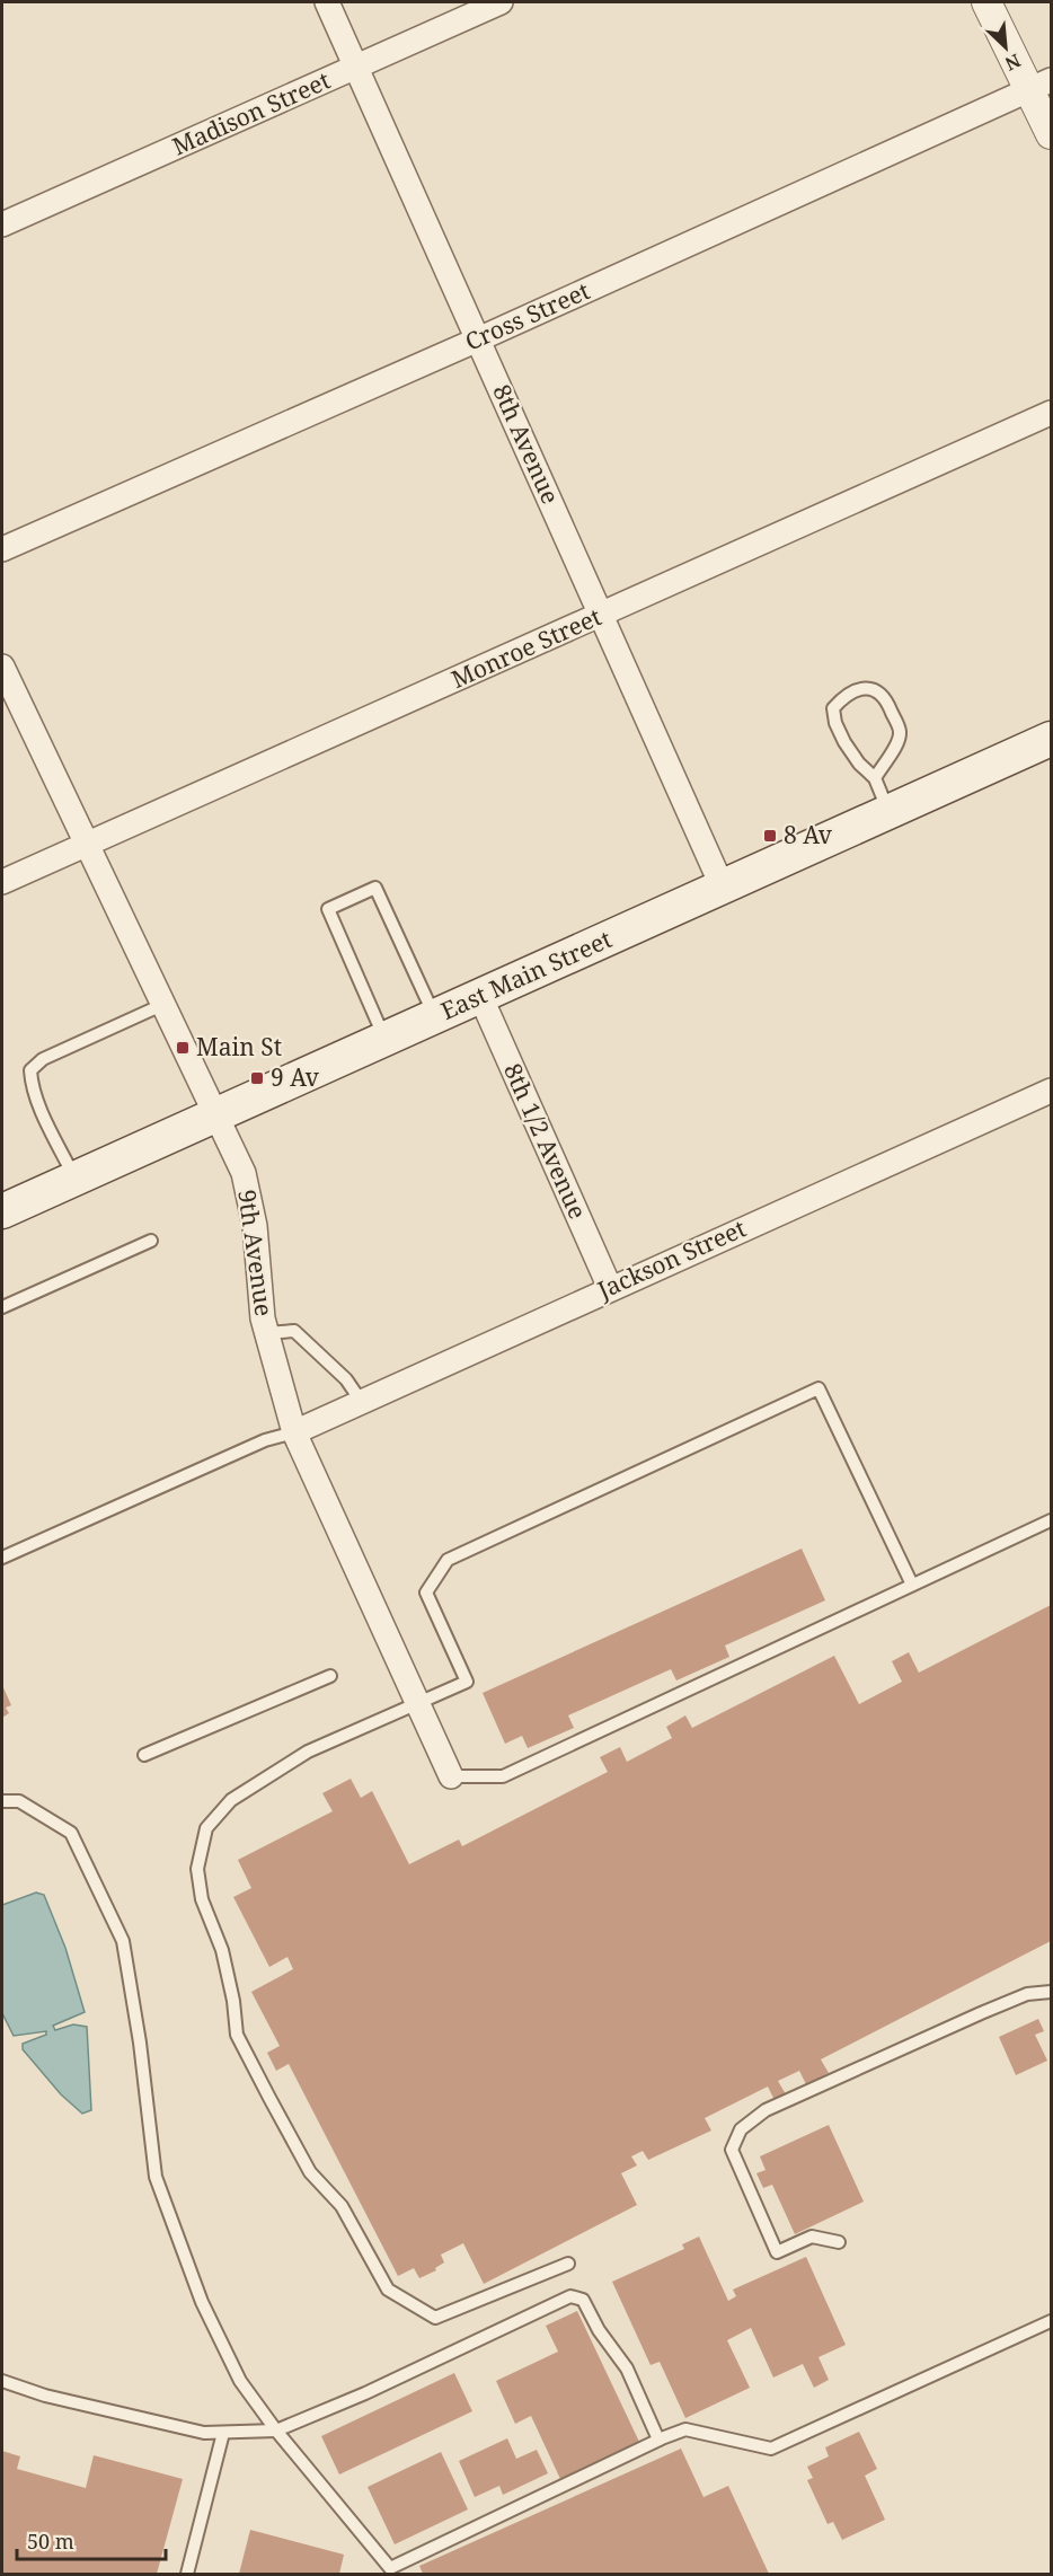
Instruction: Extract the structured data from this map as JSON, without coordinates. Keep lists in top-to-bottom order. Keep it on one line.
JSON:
{"streets":{"main road":["East Main Street"],"street":["Madison Street","Cross Street","8th Avenue","Monroe Street","8th 1/2 Avenue","9th Avenue","Jackson Street"]},"crossings":[["Madison Street","8th Avenue"],["Cross Street","8th Avenue"],["8th Avenue","Monroe Street"],["8th Avenue","East Main Street"],["Monroe Street","9th Avenue"],["East Main Street","8th 1/2 Avenue"],["East Main Street","9th Avenue"],["8th 1/2 Avenue","Jackson Street"],["9th Avenue","Jackson Street"]],"places":{"transit":["8 Av","Main St","9 Av"]},"scale_bar":"50 m","north":"bottom right"}
